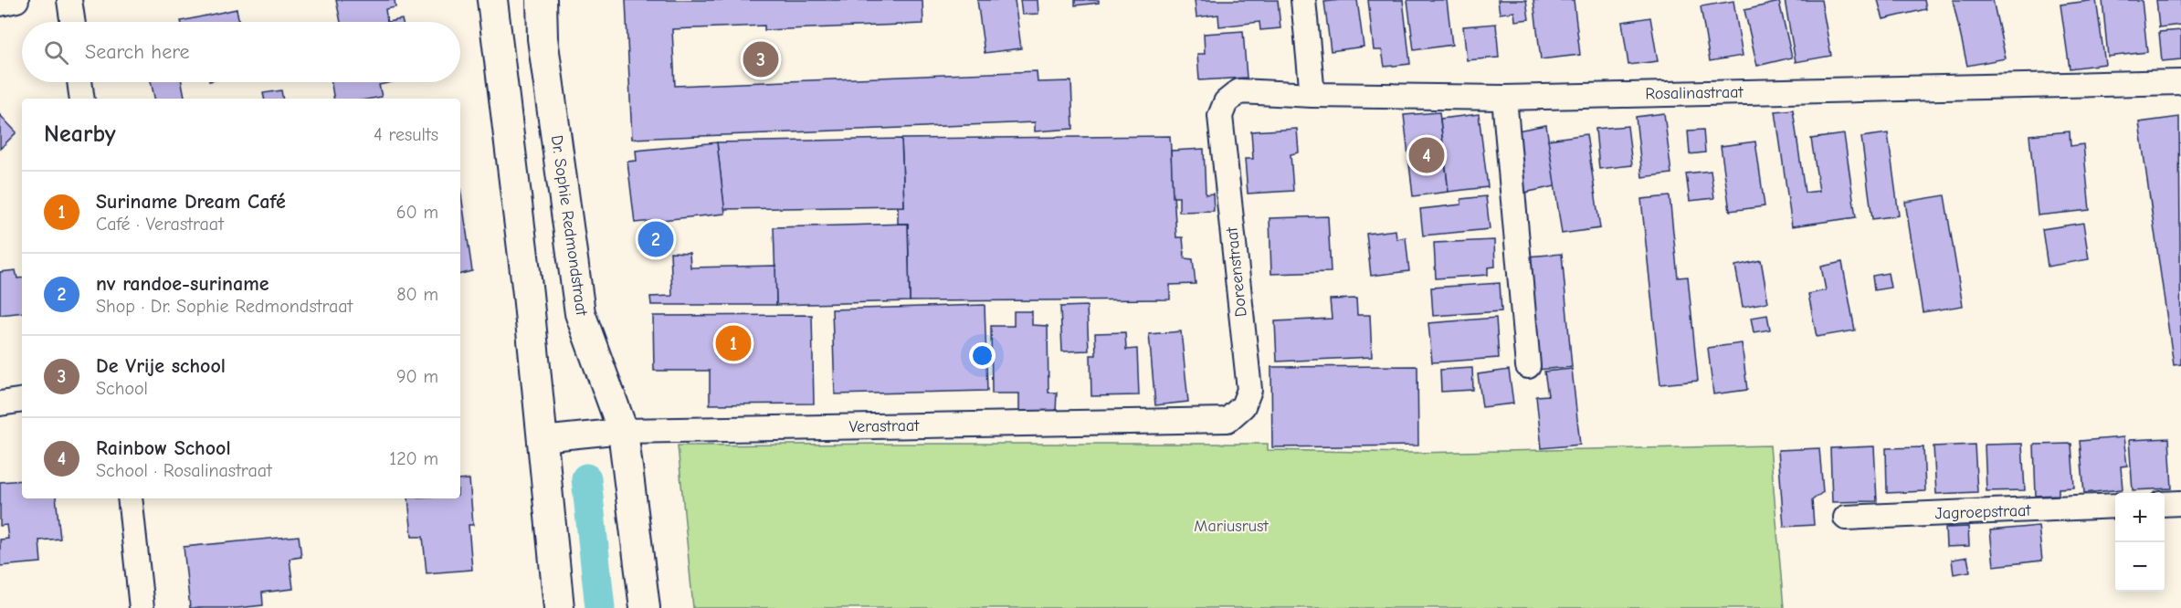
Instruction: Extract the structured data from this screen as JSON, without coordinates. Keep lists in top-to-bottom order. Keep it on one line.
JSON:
{"streets":{"street":["Rosalinastraat","Dr. Sophie Redmondstraat","Doreenstraat","Verastraat","Jagroepstraat"]},"crossings":[["Rosalinastraat","Doreenstraat"],["Dr. Sophie Redmondstraat","Verastraat"],["Doreenstraat","Verastraat"]],"parks":["Mariusrust"],"page":{"search":"Search here","pins":["3","4","2","1"],"heading":["Nearby","4 results"],"list":[{"mark":"1","name":"Suriname Dream Café","note":"Café · Verastraat","value":"60 m"},{"mark":"2","name":"nv randoe-suriname","note":"Shop · Dr. Sophie Redmondstraat","value":"80 m"},{"mark":"3","name":"De Vrije school","note":"School","value":"90 m"},{"mark":"4","name":"Rainbow School","note":"School · Rosalinastraat","value":"120 m"}],"map_buttons":["+","−"]}}
